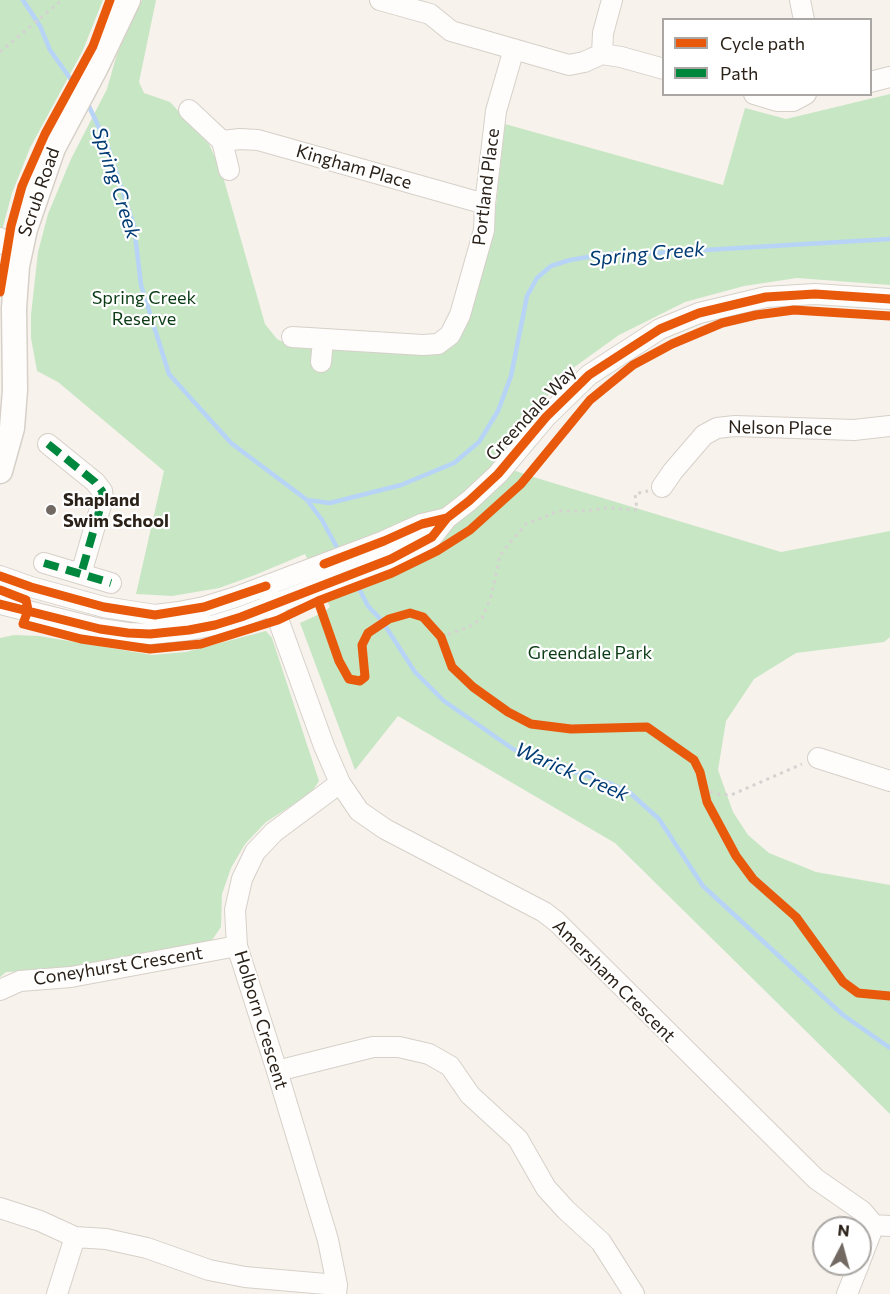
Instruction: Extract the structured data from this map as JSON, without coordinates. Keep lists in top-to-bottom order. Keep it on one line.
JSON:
{"streets":{"main road":["Scrub Road"],"street":["Kingham Place","Portland Place","Greendale Way","Nelson Place","Coneyhurst Crescent","Amersham Crescent","Holborn Crescent"]},"crossings":[["Kingham Place","Portland Place"],["Greendale Way","Amersham Crescent"],["Coneyhurst Crescent","Holborn Crescent"],["Amersham Crescent","Holborn Crescent"]],"water":["Spring Creek","Warick Creek"],"parks":["Spring Creek Reserve","Greendale Park"],"places":["Shapland Swim School"],"legend":["Cycle path","Path"],"north":"top"}
